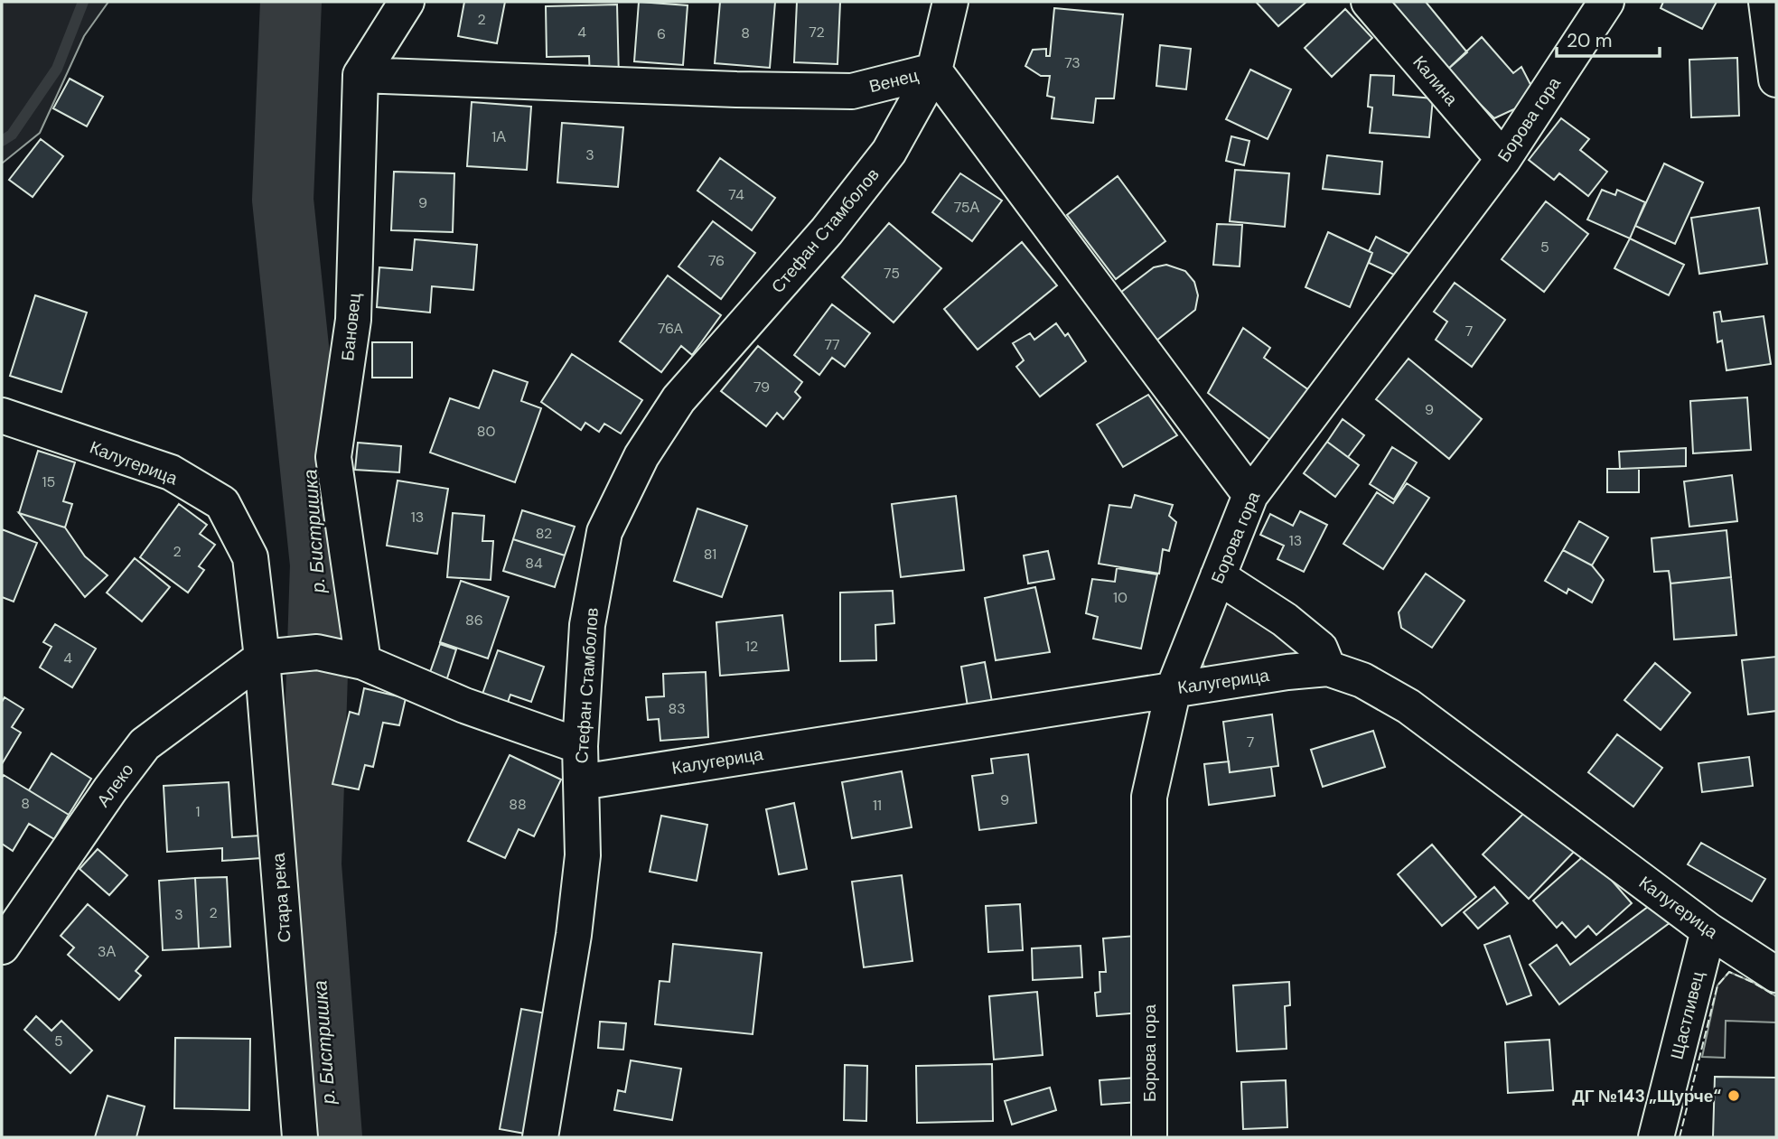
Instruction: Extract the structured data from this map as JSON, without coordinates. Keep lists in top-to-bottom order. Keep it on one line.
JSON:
{"streets":{"street":["Венец","Калина","Борова гора","Стефан Стамболов","Бановец","Калугерица","Алеко","Стара река","Щастливец"]},"crossings":[["Венец","Борова гора"],["Венец","Стефан Стамболов"],["Венец","Бановец"],["Калина","Борова гора"],["Борова гора","Калугерица"],["Стефан Стамболов","Калугерица"],["Калугерица","Алеко"],["Калугерица","Стара река"],["Калугерица","Щастливец"],["Алеко","Стара река"]],"water":["р. Бистришка"],"places":["ДГ №143 „Щурче“"],"house_numbers":["2","4","72","8","6","73","1А","3","74","9","75А","5","76","75","76A","7","77","79","9","80","15","13","82","13","2","81","84","10","86","12","4","83","7","9","8","88","11","1","2","3","3А","5"],"scale_bar":"20 m"}
